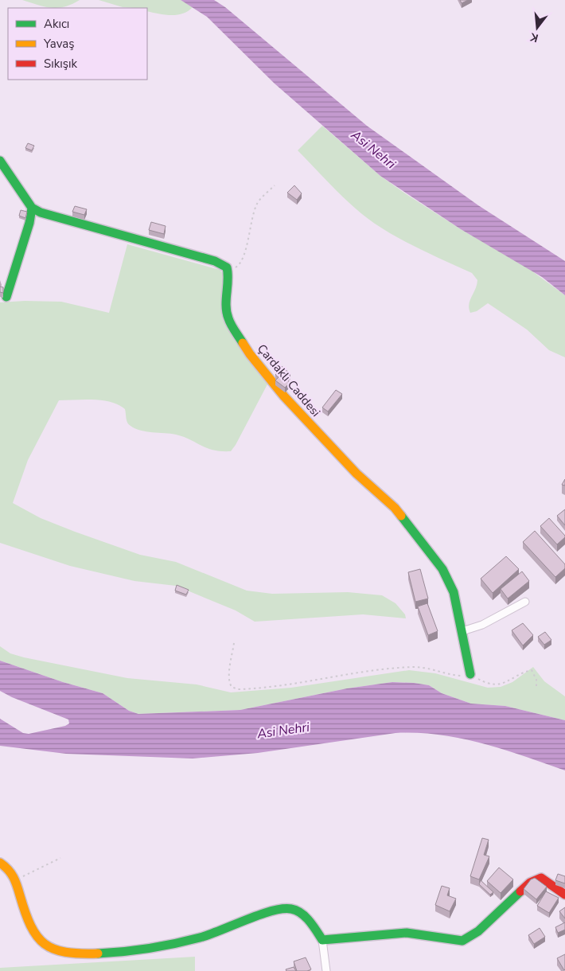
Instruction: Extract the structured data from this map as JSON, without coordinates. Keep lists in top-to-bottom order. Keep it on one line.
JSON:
{"streets":{"street":["Çardaklı Caddesi"]},"water":["Asi Nehri"],"legend":["Akıcı","Yavaş","Sıkışık"],"north":"bottom"}
